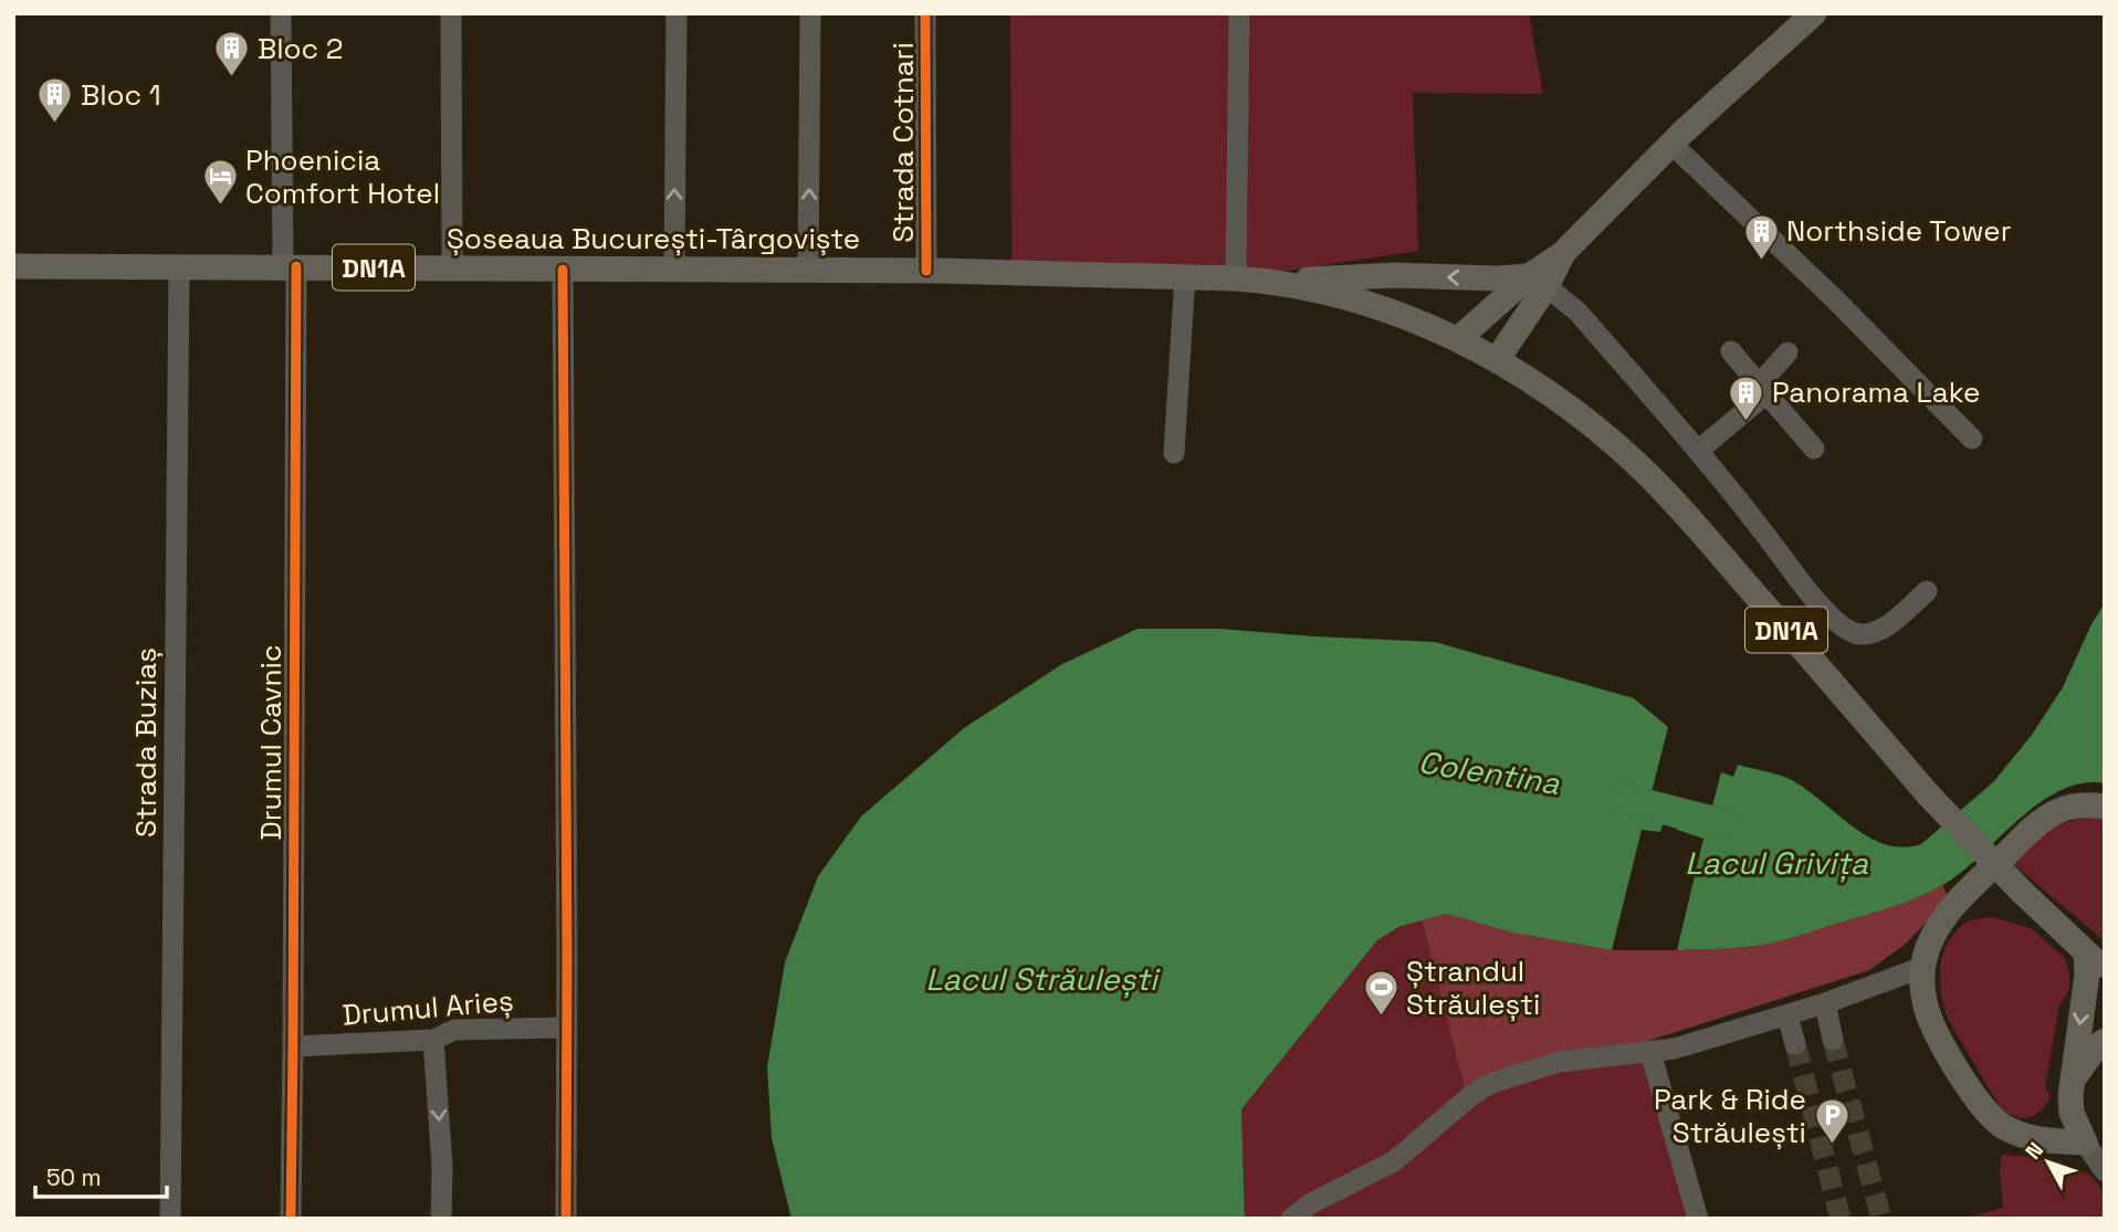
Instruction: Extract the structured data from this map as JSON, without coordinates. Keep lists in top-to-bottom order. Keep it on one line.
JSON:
{"streets":{"main road":["Șoseaua București-Târgoviște","DN1A"],"street":["Strada Cotnari","Strada Buziaș","Drumul Cavnic","Drumul Arieș"]},"crossings":[["Strada Cotnari","Șoseaua București-Târgoviște"],["Șoseaua București-Târgoviște","Strada Buziaș"],["Șoseaua București-Târgoviște","Drumul Cavnic"],["Drumul Cavnic","Drumul Arieș"]],"water":["Colentina","Lacul Grivița","Lacul Străulești"],"places":{"building":["Bloc 2","Bloc 1","Northside Tower","Panorama Lake"],"hotel":["Phoenicia Comfort Hotel"],"sports":["Ștrandul Străulești"],"parking":["Park & Ride Străulești"]},"scale_bar":"50 m","north":"top left"}
